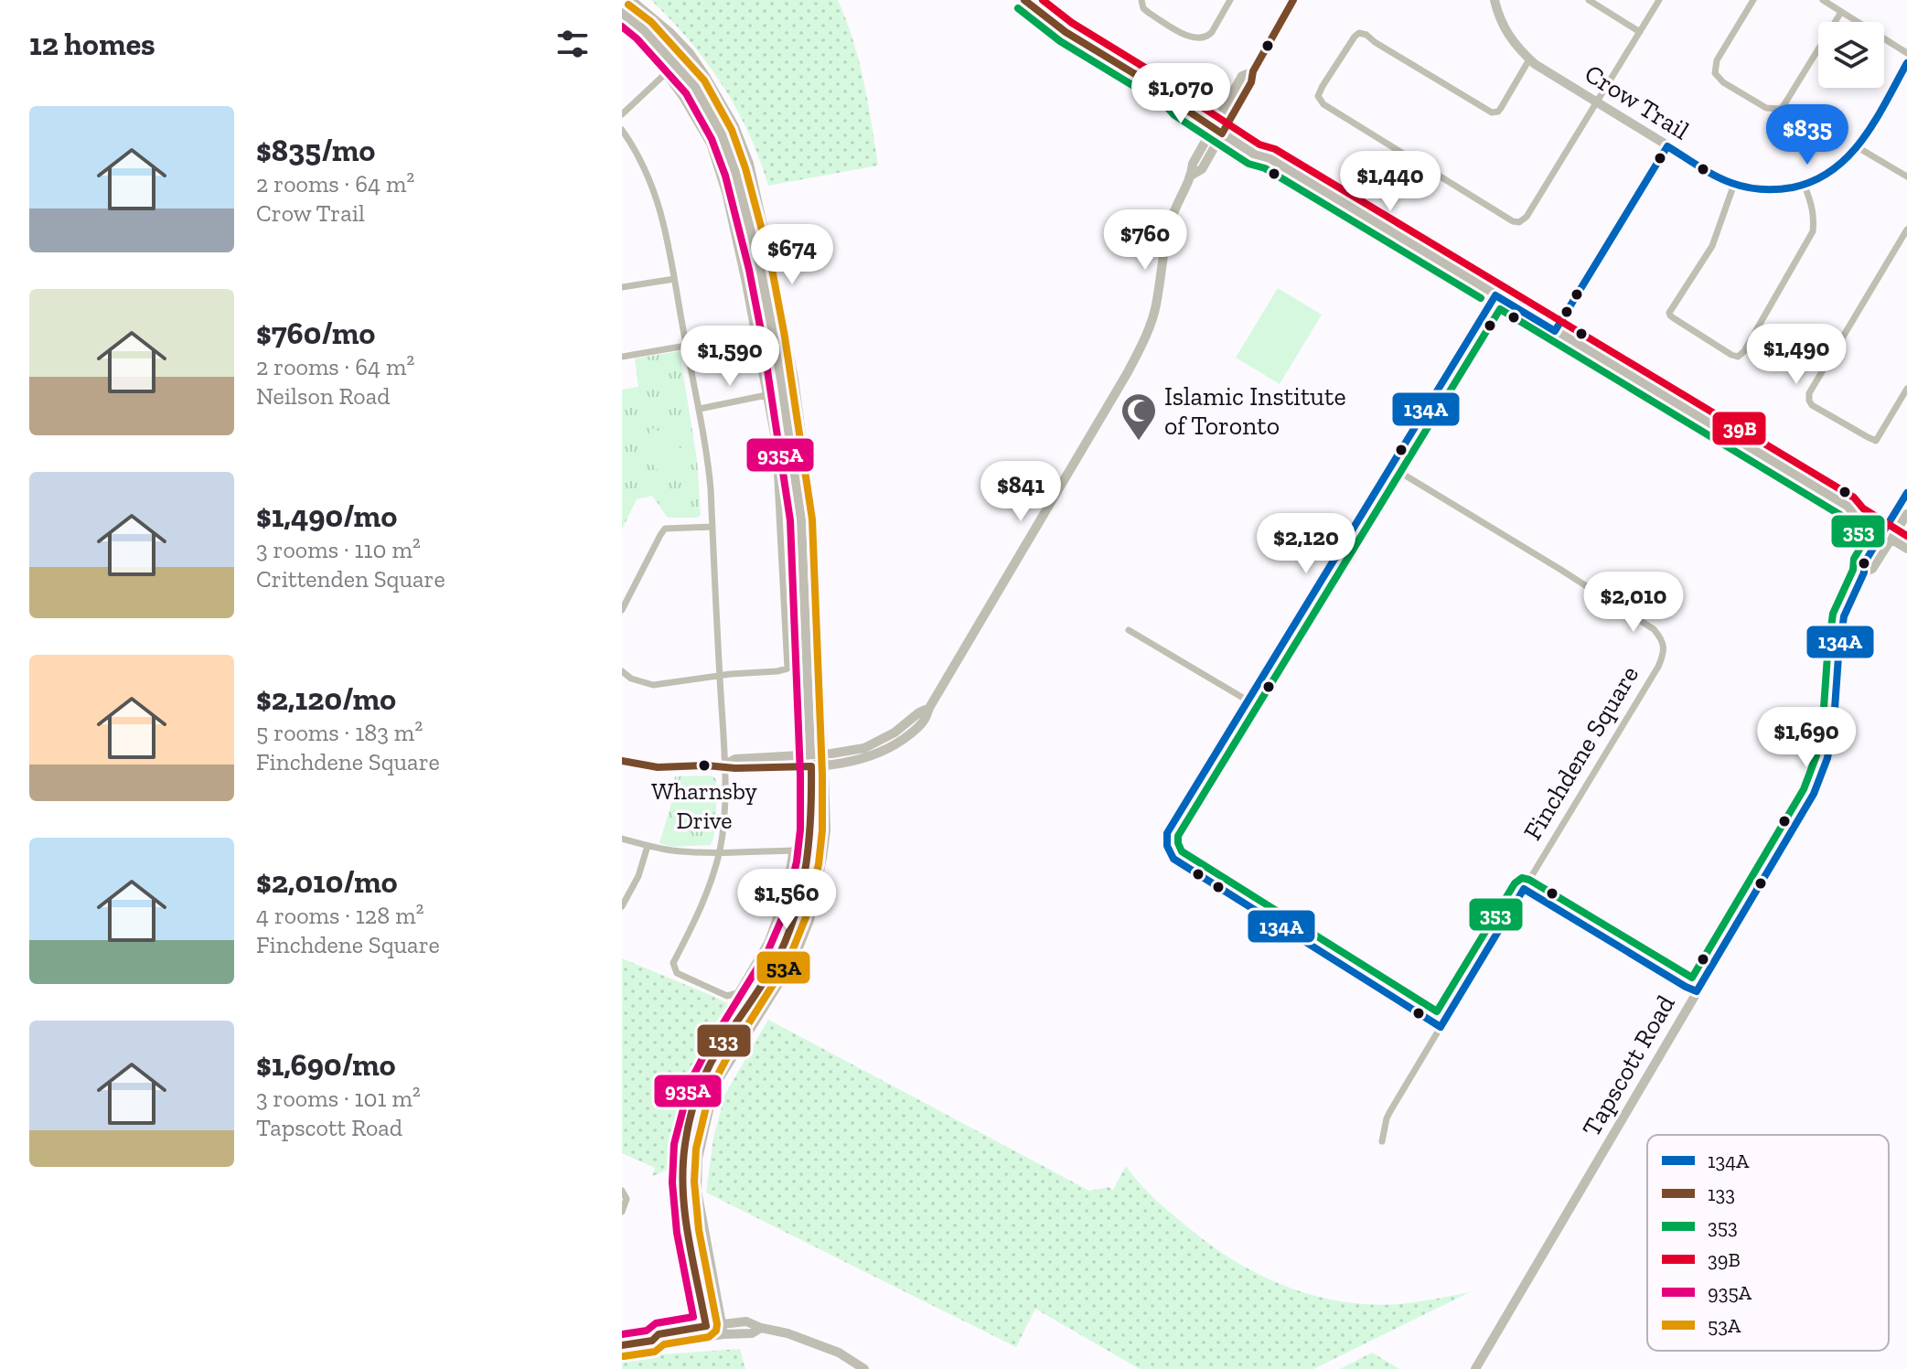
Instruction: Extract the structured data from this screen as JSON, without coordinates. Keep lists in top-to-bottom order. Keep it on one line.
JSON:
{"streets":{"street":["Crow Trail","Finchdene Square","Tapscott Road"]},"places":{"mosque":["Islamic Institute of Toronto"],"other":["Wharnsby Drive"]},"lines":["transit line 133","transit line 39B","transit line 53A","transit line 353","transit line 935A","transit line 134A"],"legend":["134A","133","353","39B","935A","53A"],"page":{"heading":"12 homes","price":["$1,070","$835","$1,440","$760","$674","$1,490","$1,590","$841","$2,120","$2,010","$1,690","$1,560"],"list":[{"name":"$835/mo","note":"2 rooms · 64 m² · Crow Trail"},{"name":"$760/mo","note":"2 rooms · 64 m² · Neilson Road"},{"name":"$1,490/mo","note":"3 rooms · 110 m² · Crittenden Square"},{"name":"$2,120/mo","note":"5 rooms · 183 m² · Finchdene Square"},{"name":"$2,010/mo","note":"4 rooms · 128 m² · Finchdene Square"},{"name":"$1,690/mo","note":"3 rooms · 101 m² · Tapscott Road"}]}}
